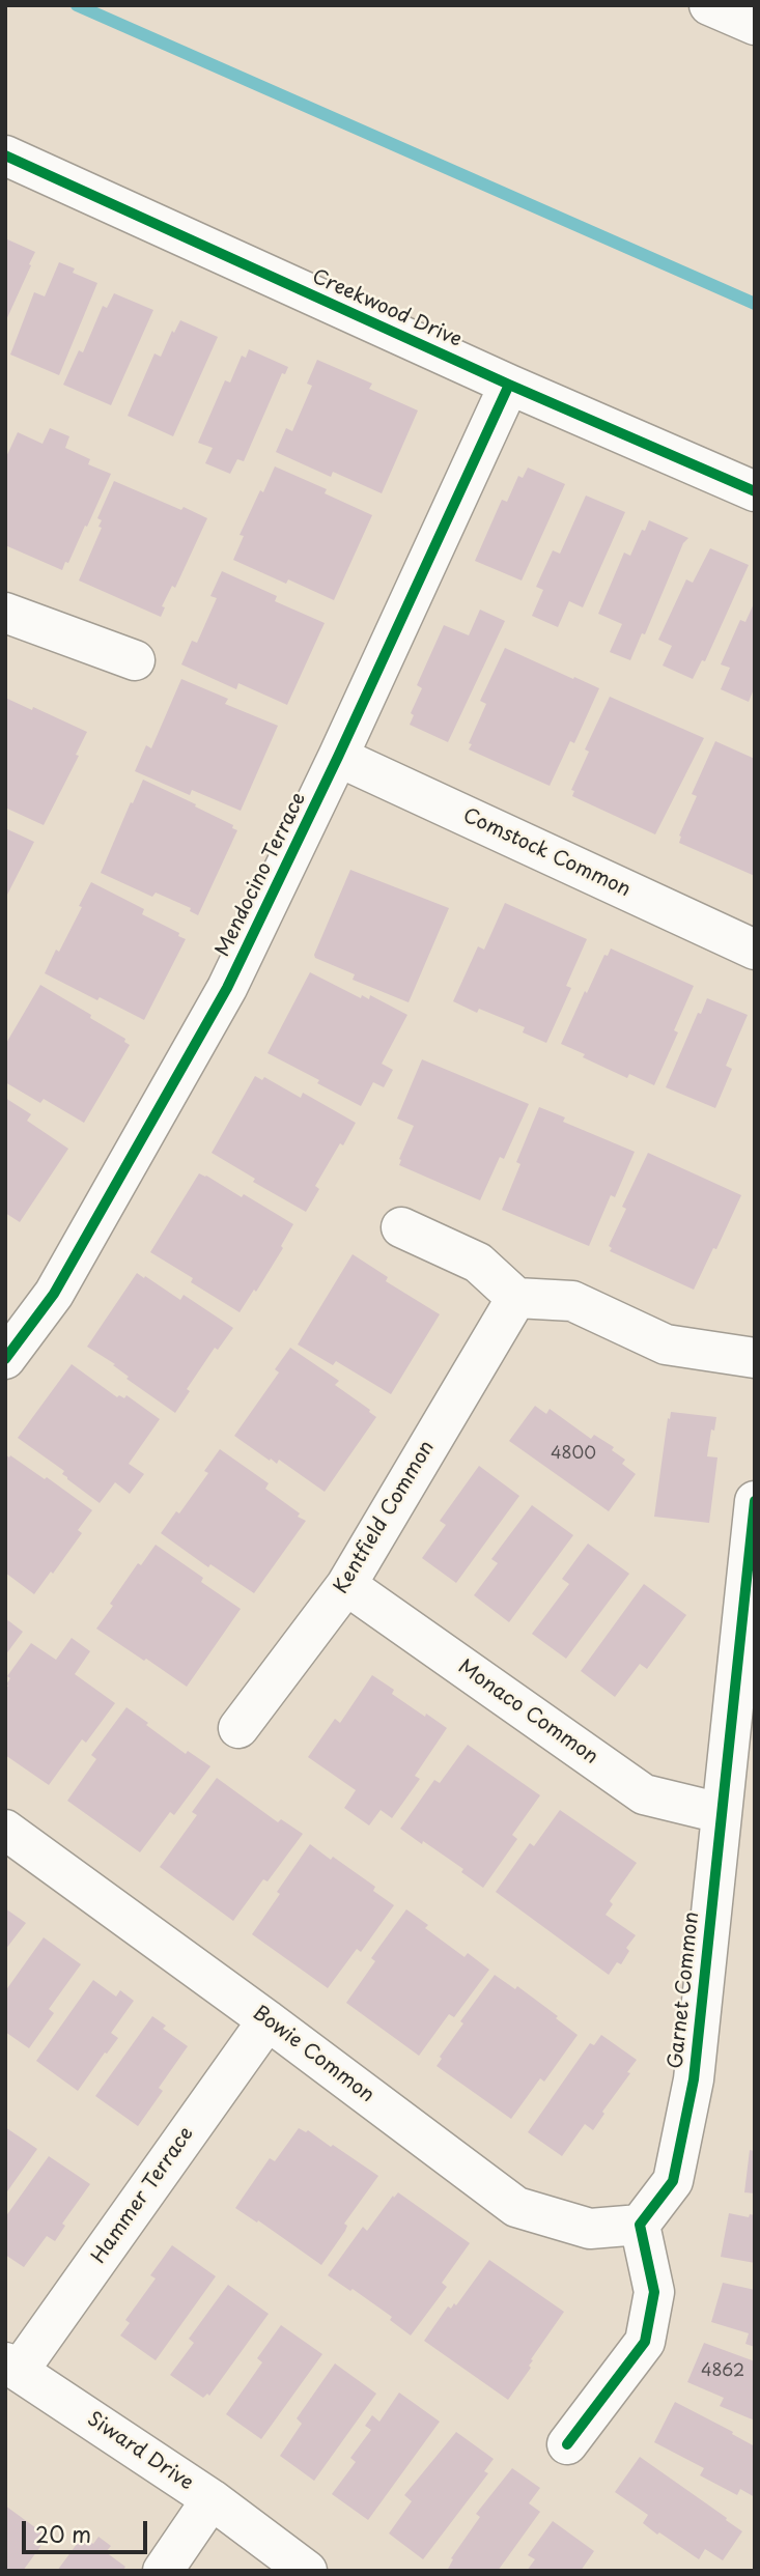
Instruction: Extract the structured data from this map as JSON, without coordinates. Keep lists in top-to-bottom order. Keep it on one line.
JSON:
{"streets":{"main road":["Creekwood Drive","Comstock Common","Mendocino Terrace","Kentfield Common","Monaco Common","Garnet Common","Bowie Common","Hammer Terrace","Siward Drive"]},"crossings":[["Creekwood Drive","Mendocino Terrace"],["Comstock Common","Mendocino Terrace"],["Kentfield Common","Monaco Common"],["Monaco Common","Garnet Common"],["Garnet Common","Bowie Common"],["Bowie Common","Hammer Terrace"],["Hammer Terrace","Siward Drive"]],"house_numbers":["4800","4862"],"scale_bar":"20 m"}
